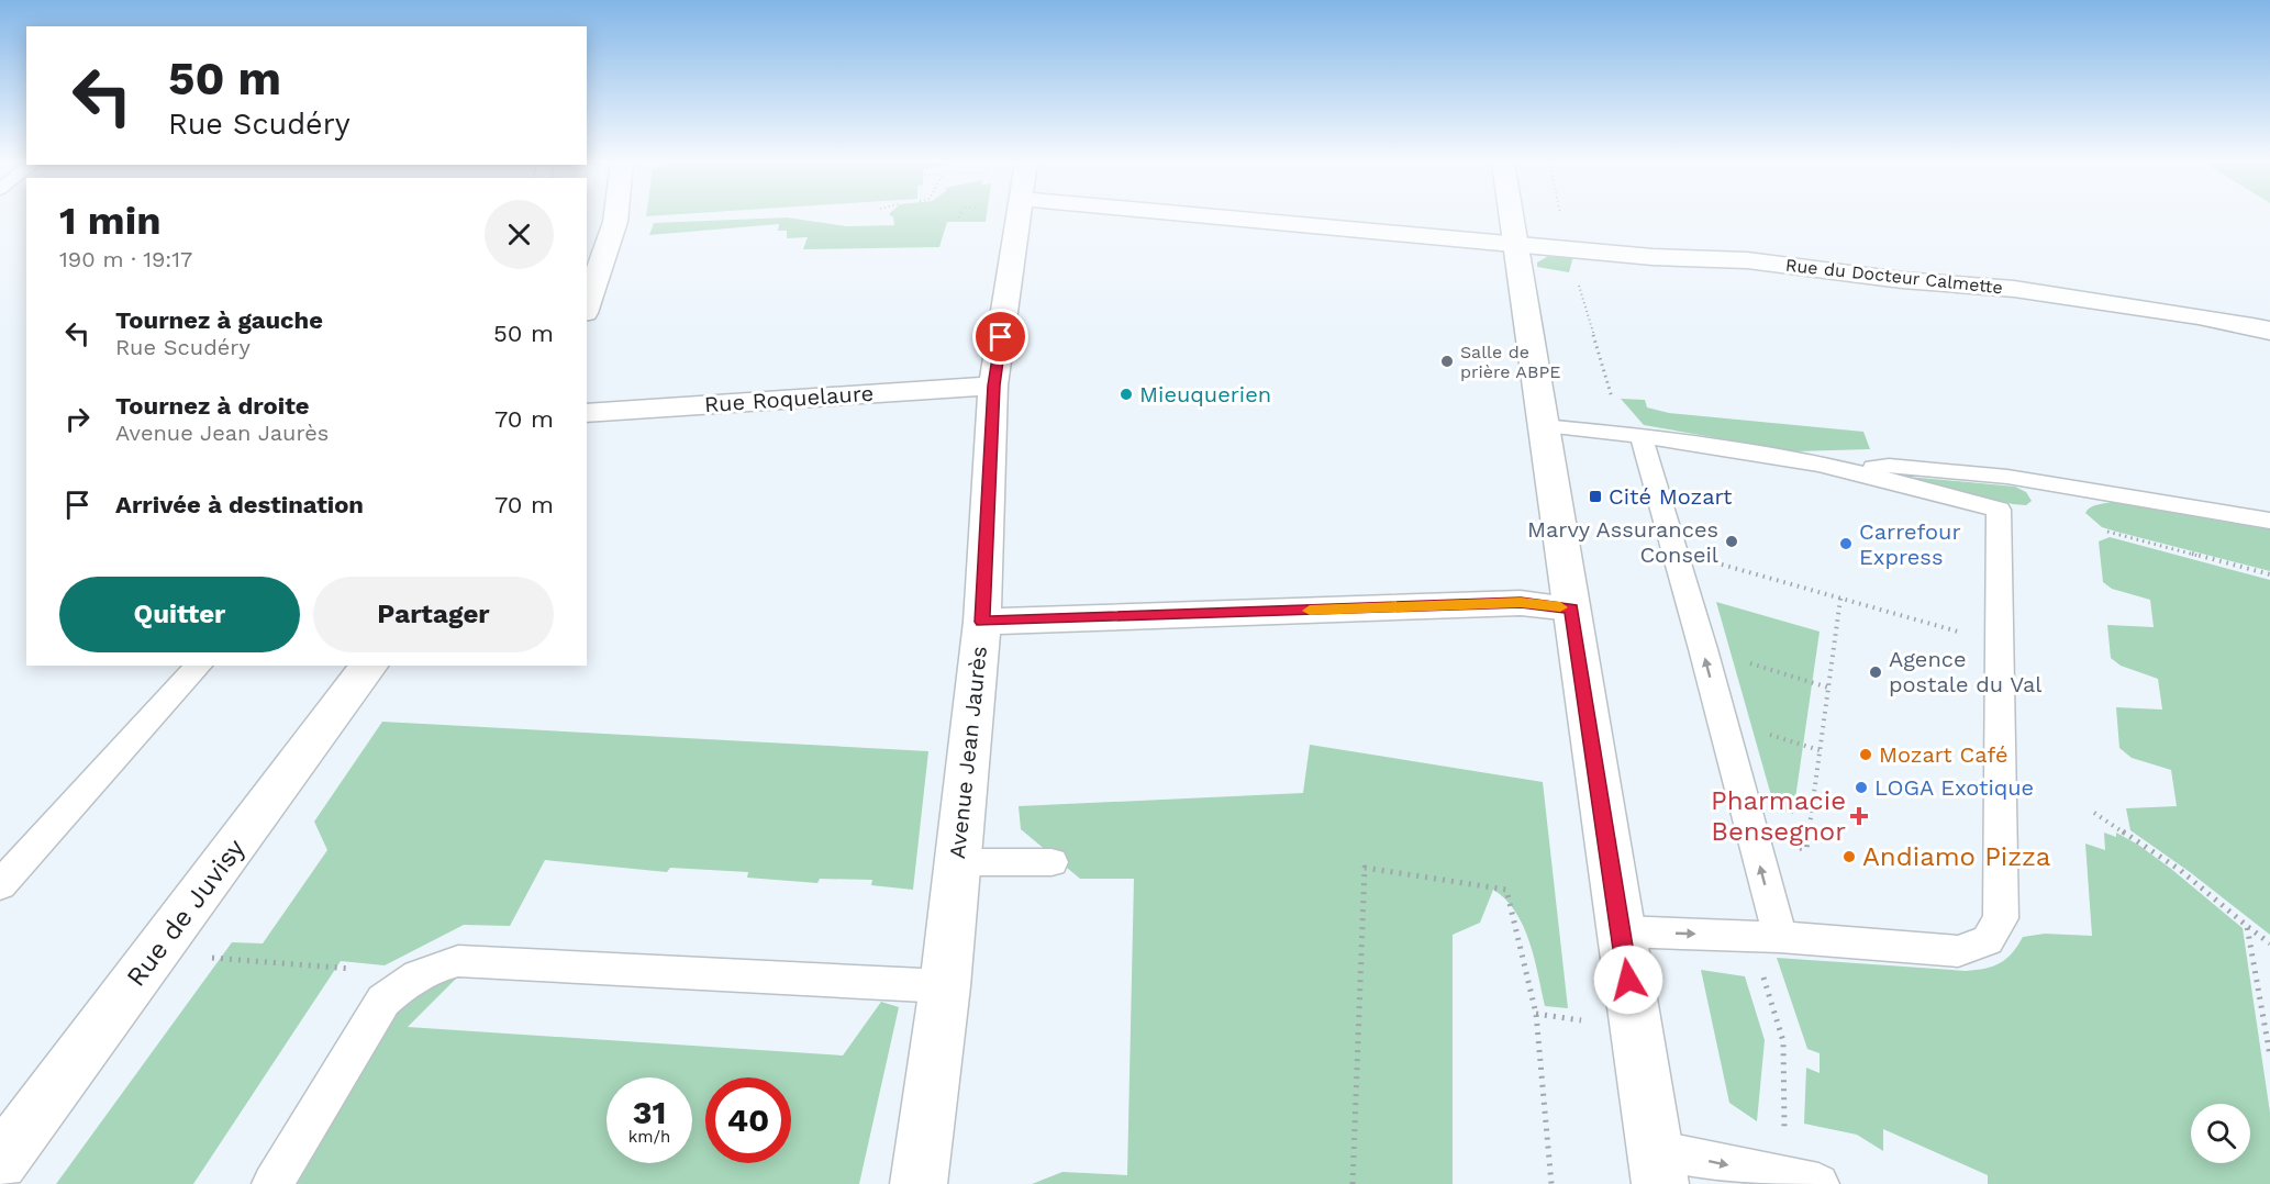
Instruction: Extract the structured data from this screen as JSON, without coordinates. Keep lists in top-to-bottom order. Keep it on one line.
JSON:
{"streets":{"street":["Rue du Docteur Calmette","Rue Roquelaure","Avenue Jean Jaurès","Rue de Juvisy"]},"crossings":[["Rue Roquelaure","Avenue Jean Jaurès"]],"places":{"other":["Salle de prière ABPE","Mieuquerien","Marvy Assurances Conseil","Carrefour Express","Agence postale du Val","Mozart Café","LOGA Exotique","Andiamo Pizza"],"transit":["Cité Mozart"],"health":["Pharmacie Bensegnor"]},"page":{"turn":["50 m","Rue Scudéry"],"heading":["1 min","190 m · 19:17"],"list":[{"name":"Tournez à gauche","note":"Rue Scudéry","value":"50 m"},{"name":"Tournez à droite","note":"Avenue Jean Jaurès","value":"70 m"},{"name":"Arrivée à destination","value":"70 m"}],"buttons":["Quitter","Partager"],"speed":"31 km/h","limit":"40"}}
